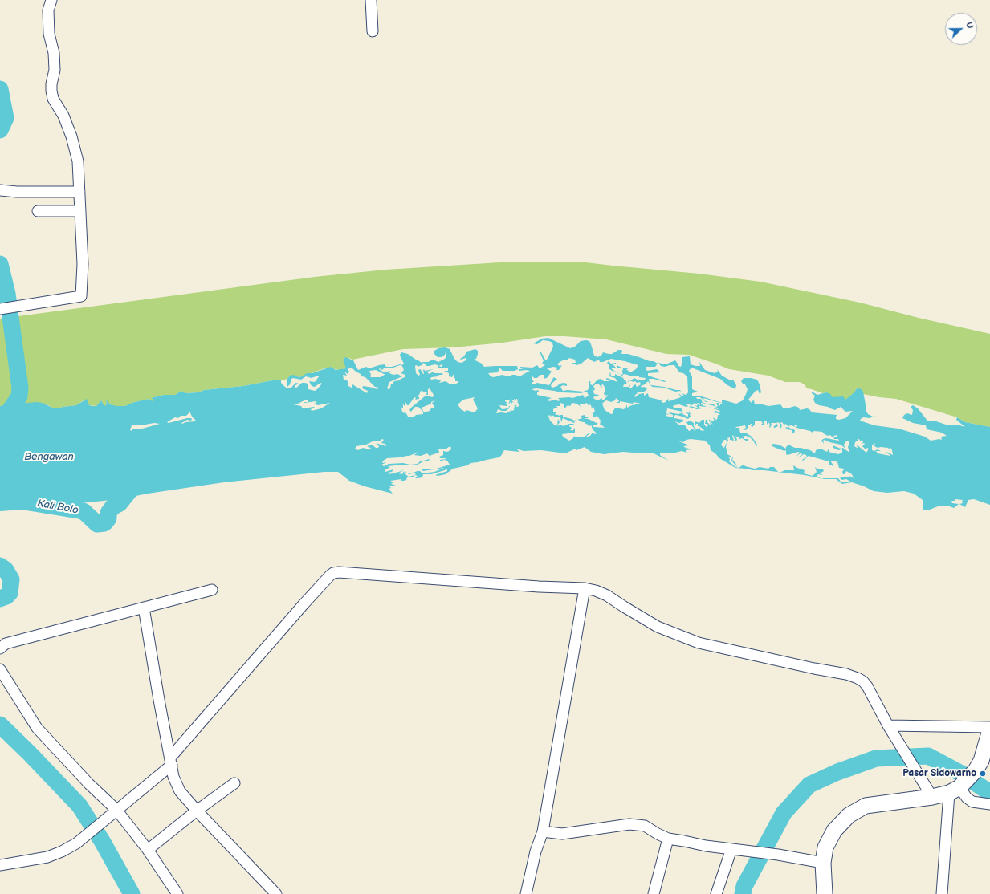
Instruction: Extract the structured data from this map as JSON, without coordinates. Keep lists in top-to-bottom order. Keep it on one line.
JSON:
{"water":["Bengawan","Kali Bolo"],"places":["Pasar Sidowarno"],"north":"right"}
